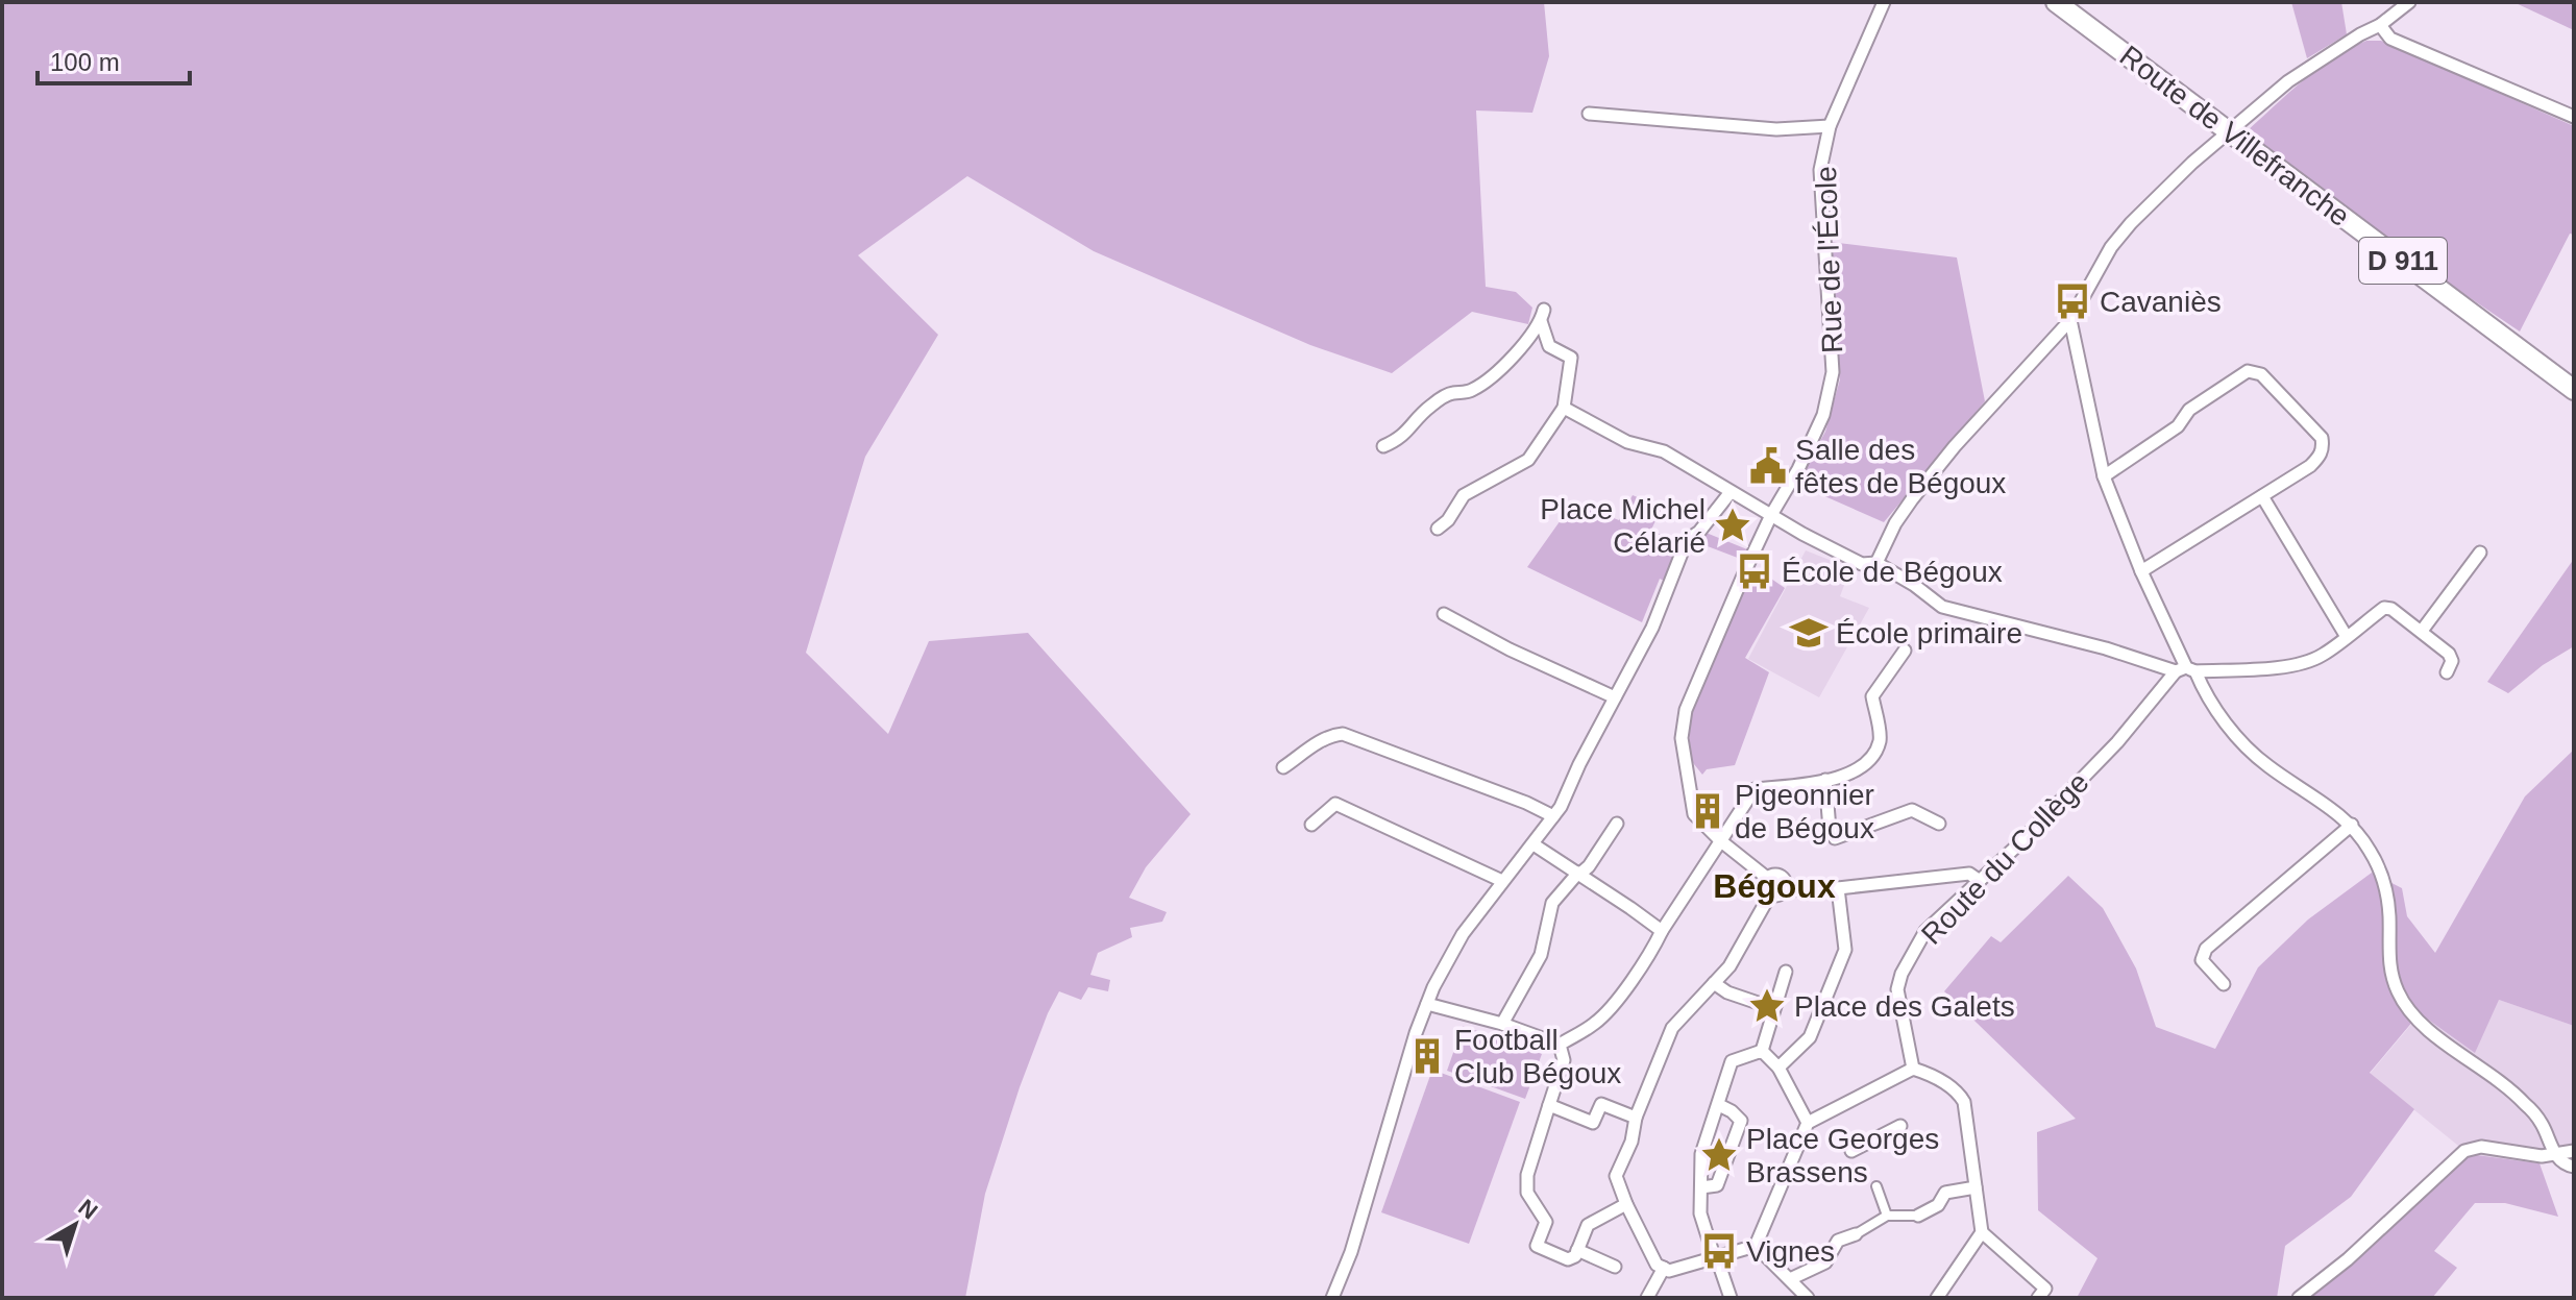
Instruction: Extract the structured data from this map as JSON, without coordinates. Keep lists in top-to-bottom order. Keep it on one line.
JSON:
{"streets":{"main road":["Route de Villefranche","D 911"],"street":["Rue de l'École","Route du Collège"]},"districts":["Bégoux"],"places":{"bus stop":["Cavaniès","École de Bégoux","Vignes"],"public building":["Salle des fêtes de Bégoux"],"place":["Place Michel Célarié","Place des Galets","Place Georges Brassens"],"school or university":["École primaire"],"building":["Pigeonnier de Bégoux","Football Club Bégoux"]},"scale_bar":"100 m","north":"top right"}
